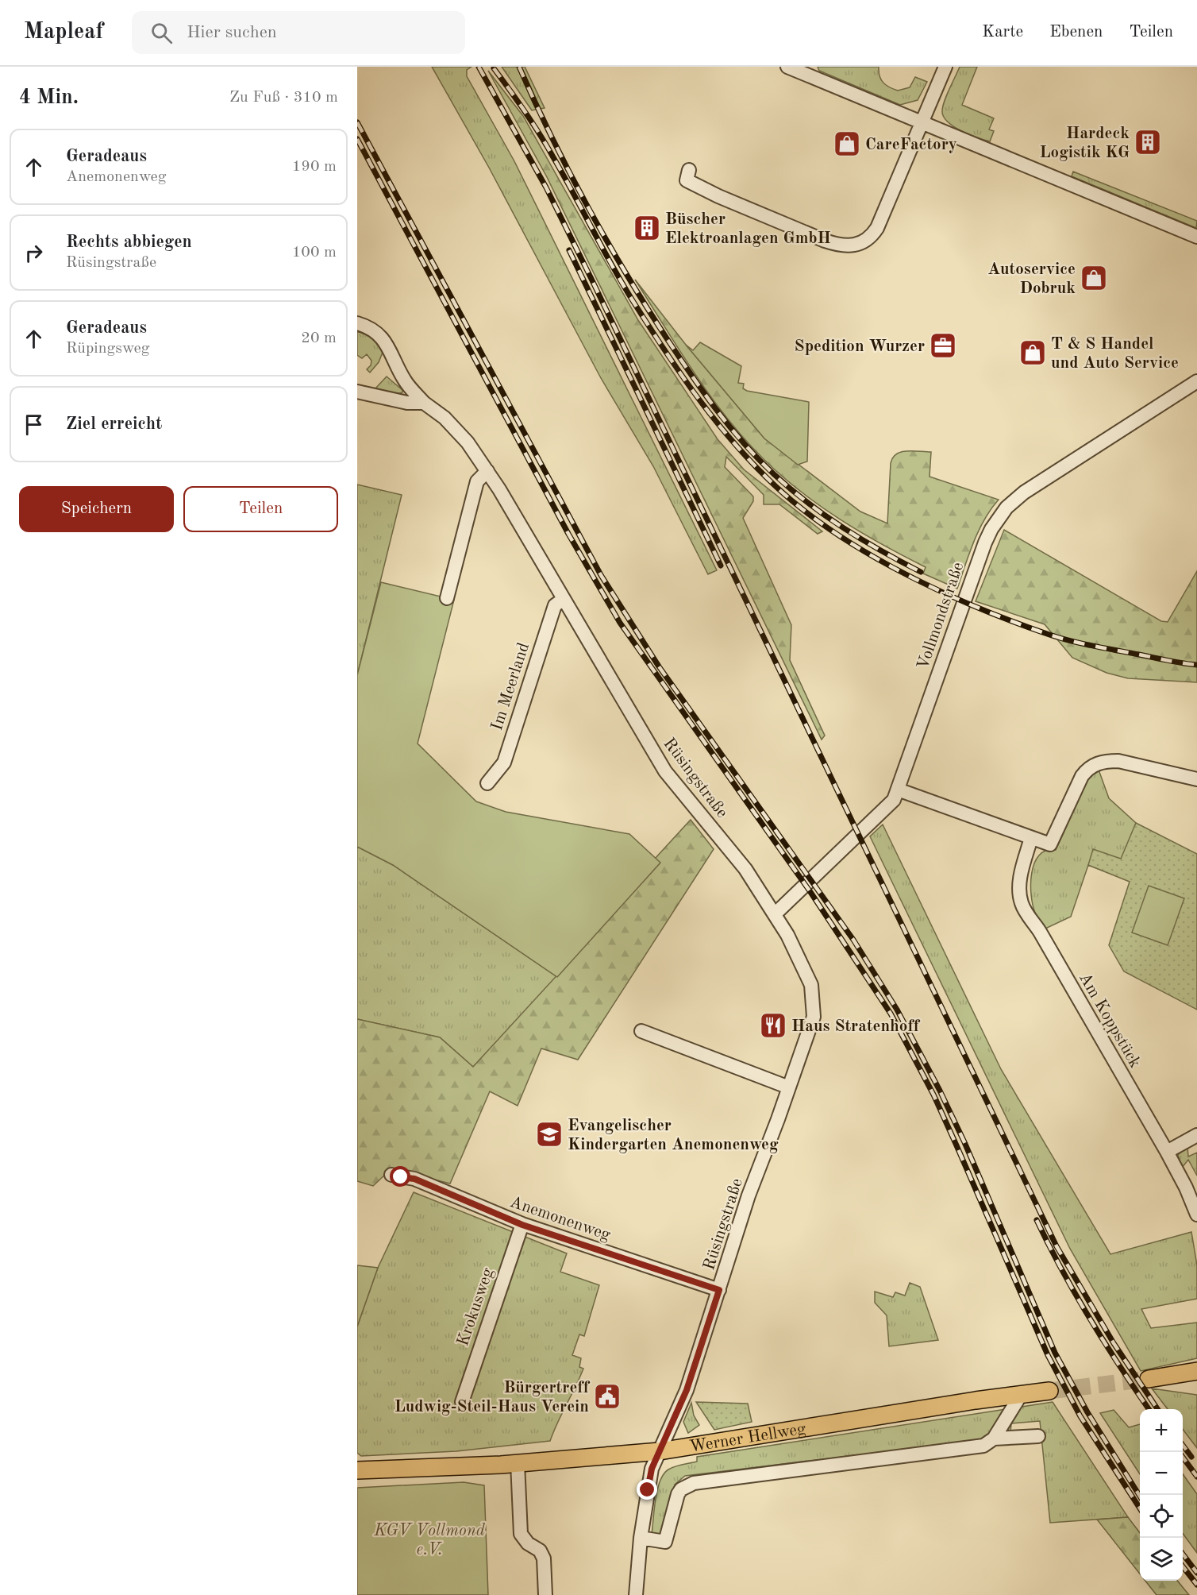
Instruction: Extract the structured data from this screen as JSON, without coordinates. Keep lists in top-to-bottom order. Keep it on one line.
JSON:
{"streets":{"main road":["Werner Hellweg"],"street":["Vollmondstraße","Im Meerland","Rüsingstraße","Am Koppstück","Anemonenweg","Krokusweg"]},"crossings":[["Vollmondstraße","Rüsingstraße"],["Im Meerland","Rüsingstraße"],["Rüsingstraße","Anemonenweg"],["Rüsingstraße","Werner Hellweg"],["Anemonenweg","Krokusweg"]],"parks":["KGV Vollmond e.V."],"places":{"building":["Hardeck Logistik KG","Büscher Elektroanlagen GmbH"],"shop":["CareFactory","Autoservice Dobruk","T & S Handel und Auto Service"],"office":["Spedition Wurzer"],"restaurant":["Haus Stratenhoff"],"school or university":["Evangelischer Kindergarten Anemonenweg"],"public building":["Bürgertreff Ludwig-Steil-Haus Verein"]},"page":{"header":"Mapleaf","search":"Hier suchen","nav":["Karte","Ebenen","Teilen"],"heading":["4 Min.","Zu Fuß · 310 m"],"list":[["Geradeaus","Anemonenweg","190 m"],["Rechts abbiegen","Rüsingstraße","100 m"],["Geradeaus","Rüpingsweg","20 m"],"Ziel erreicht"],"buttons":["Speichern","Teilen"],"map_buttons":["+","−"]}}
